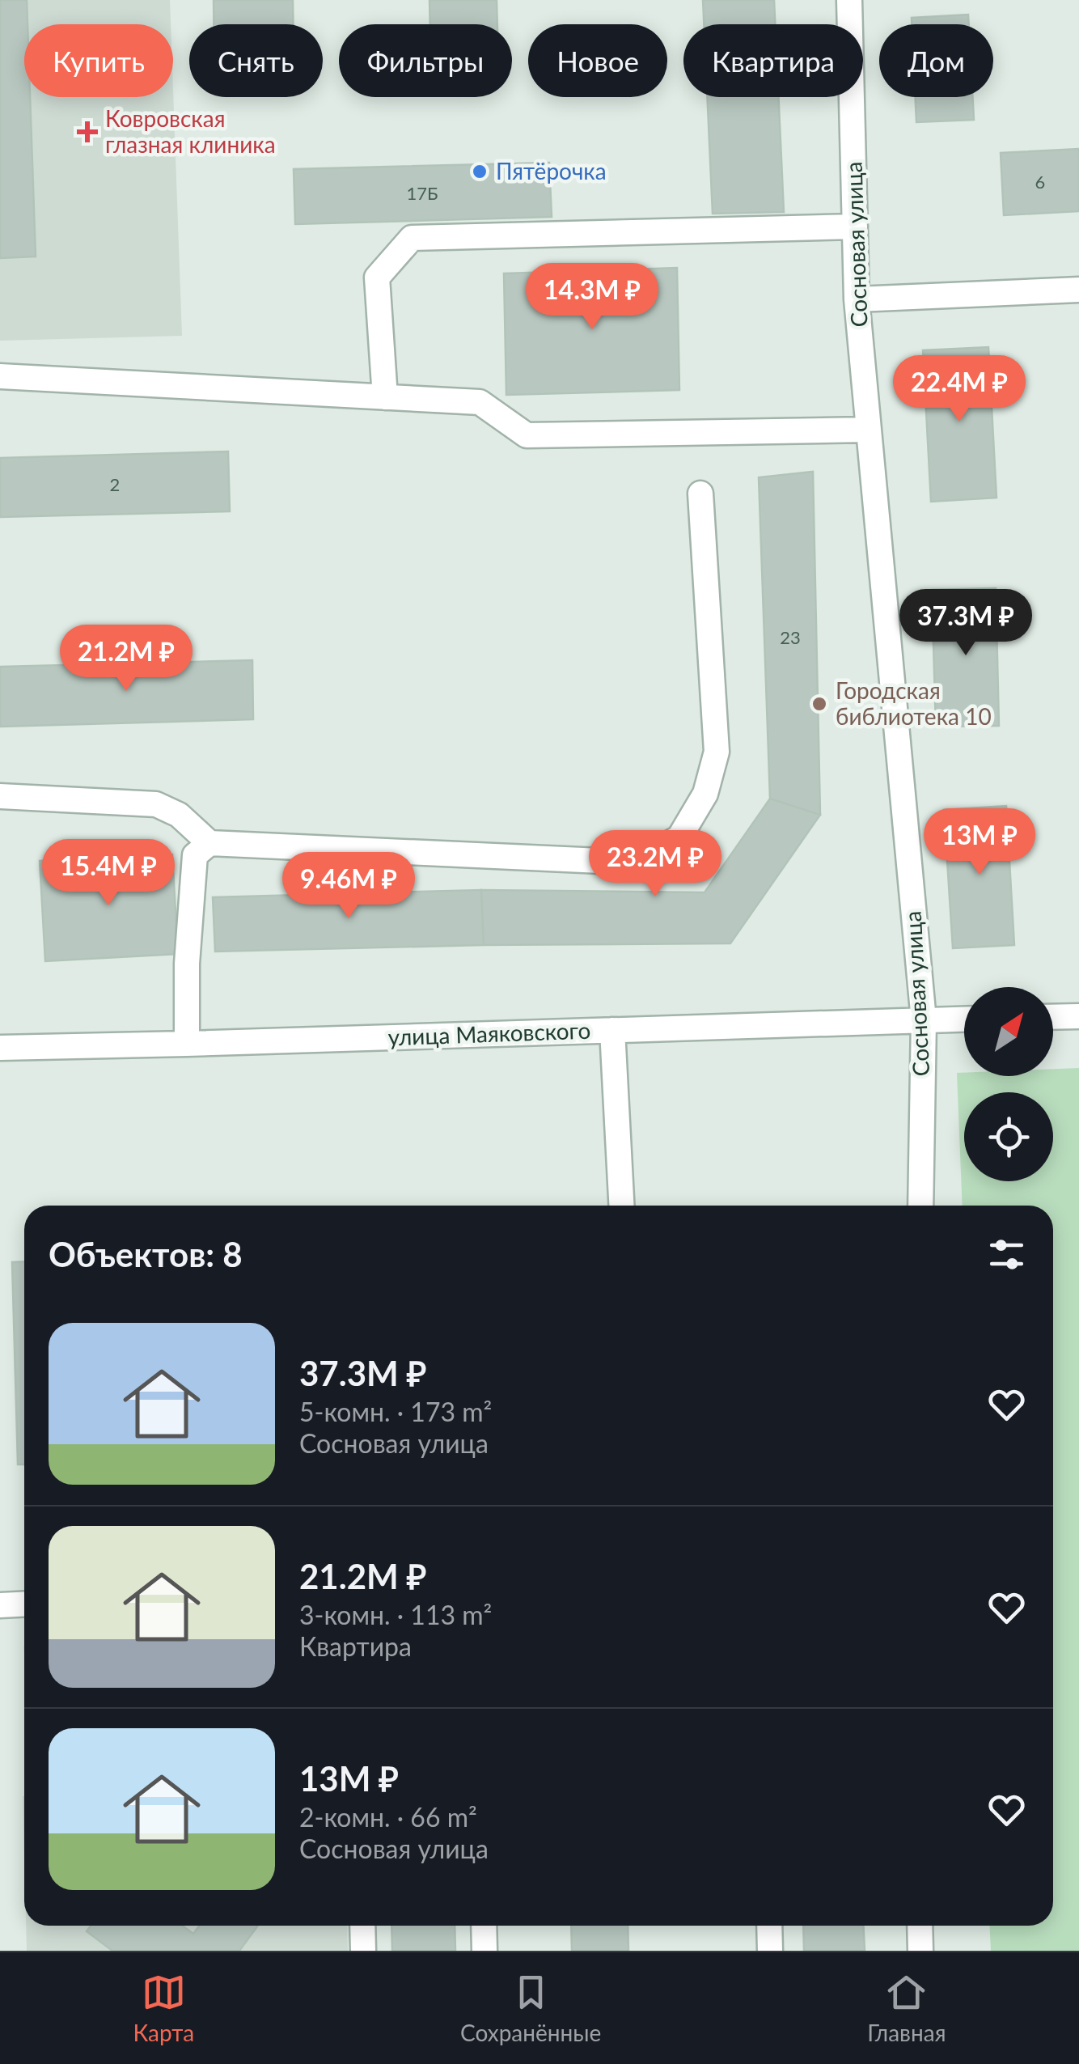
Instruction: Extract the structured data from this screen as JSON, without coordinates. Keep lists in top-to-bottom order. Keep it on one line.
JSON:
{"streets":{"street":["Сосновая улица","улица Маяковского"]},"crossings":[["Сосновая улица","улица Маяковского"]],"places":{"health":["Ковровская глазная клиника"],"other":["Пятёрочка","Городская библиотека 10"]},"house_numbers":["6","17Б","2","23"],"north":"top right","page":{"chip":["Купить","Снять","Фильтры","Новое","Квартира","Дом"],"price":["14.3M ₽","22.4M ₽","37.3M ₽","21.2M ₽","13M ₽","23.2M ₽","15.4M ₽","9.46M ₽"],"heading":"Объектов: 8","list":[{"name":"37.3M ₽","note":"5-комн. · 173 m² · Сосновая улица"},{"name":"21.2M ₽","note":"3-комн. · 113 m² · Квартира"},{"name":"13M ₽","note":"2-комн. · 66 m² · Сосновая улица"}],"tabs":["Карта","Сохранённые","Главная"]}}
